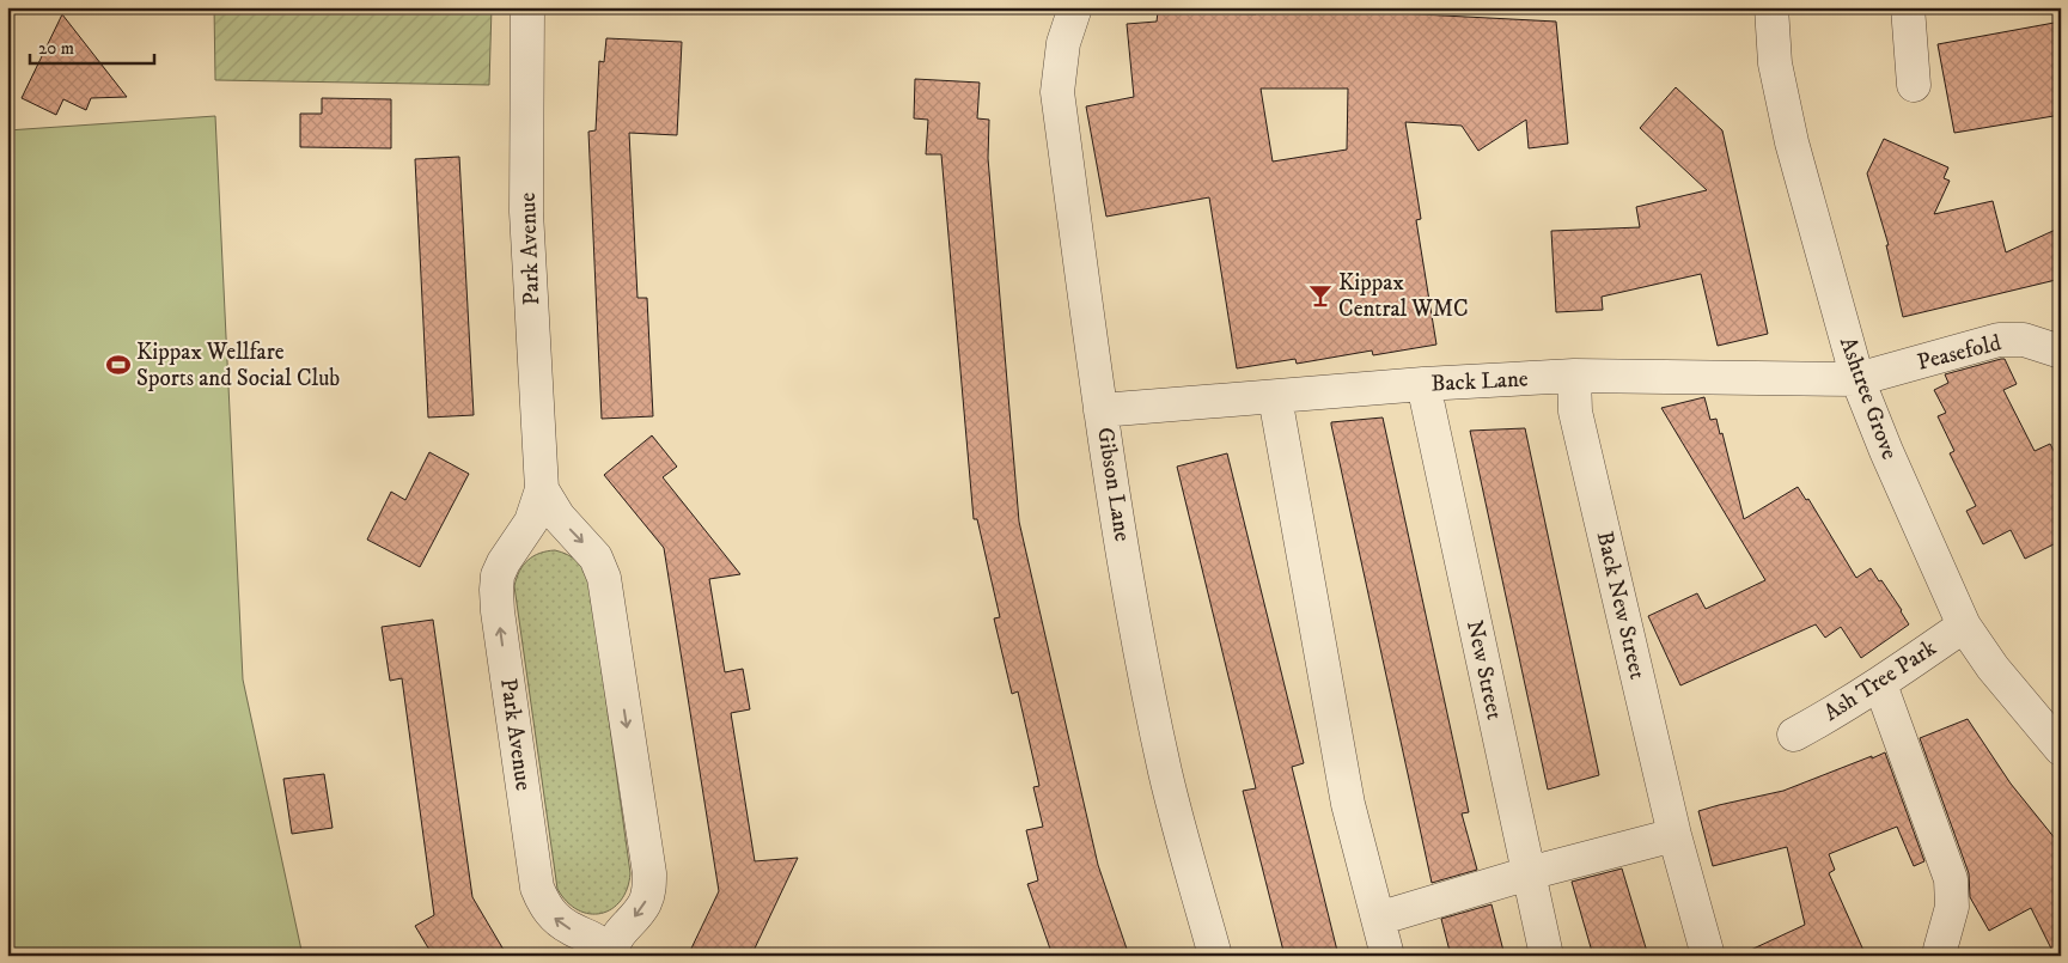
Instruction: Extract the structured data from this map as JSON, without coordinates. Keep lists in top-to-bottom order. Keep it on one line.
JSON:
{"streets":{"street":["Park Avenue","Peasefold","Back Lane","Ashtree Grove","Gibson Lane","Back New Street","New Street","Ash Tree Park"]},"crossings":[["Peasefold","Back Lane"],["Peasefold","Ashtree Grove"],["Back Lane","Ashtree Grove"],["Back Lane","Gibson Lane"],["Back Lane","Back New Street"],["Back Lane","New Street"],["Ashtree Grove","Ash Tree Park"]],"places":{"bar":["Kippax Central WMC"],"sports":["Kippax Wellfare Sports and Social Club"]},"scale_bar":"20 m"}
